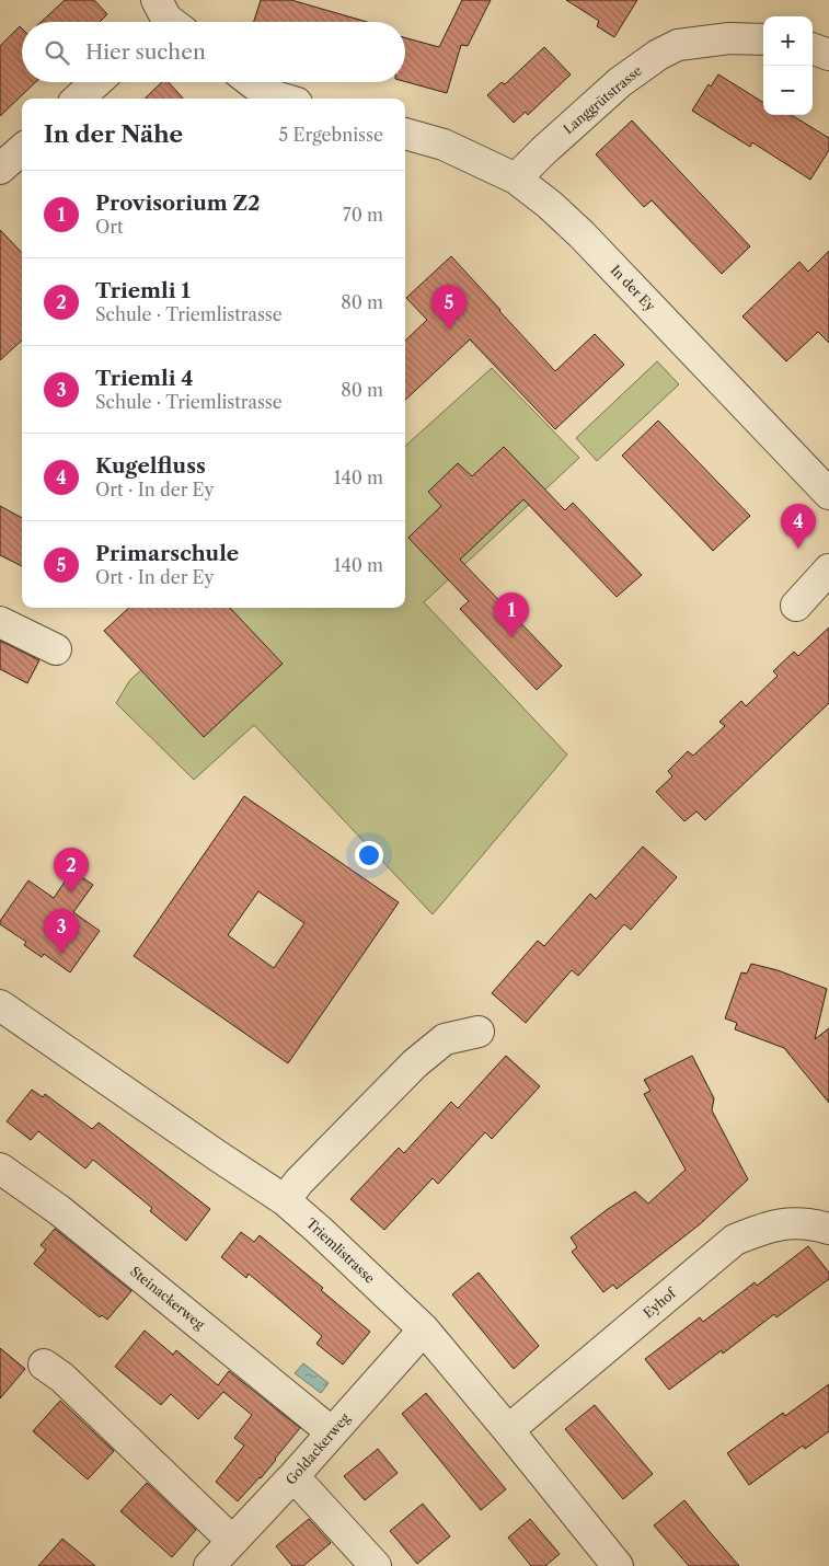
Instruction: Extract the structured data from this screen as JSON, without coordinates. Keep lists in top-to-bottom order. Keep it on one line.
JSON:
{"streets":{"street":["Langgrütstrasse","In der Ey","Triemlistrasse","Steinackerweg","Eyhof","Goldackerweg"]},"crossings":[["Langgrütstrasse","In der Ey"],["Triemlistrasse","Eyhof"],["Triemlistrasse","Goldackerweg"],["Steinackerweg","Goldackerweg"]],"page":{"map_buttons":["+","−"],"search":"Hier suchen","heading":["In der Nähe","5 Ergebnisse"],"list":[{"mark":"1","name":"Provisorium Z2","note":"Ort","value":"70 m"},{"mark":"2","name":"Triemli 1","note":"Schule · Triemlistrasse","value":"80 m"},{"mark":"3","name":"Triemli 4","note":"Schule · Triemlistrasse","value":"80 m"},{"mark":"4","name":"Kugelfluss","note":"Ort · In der Ey","value":"140 m"},{"mark":"5","name":"Primarschule","note":"Ort · In der Ey","value":"140 m"}],"pins":["5","4","1","2","3"]}}
